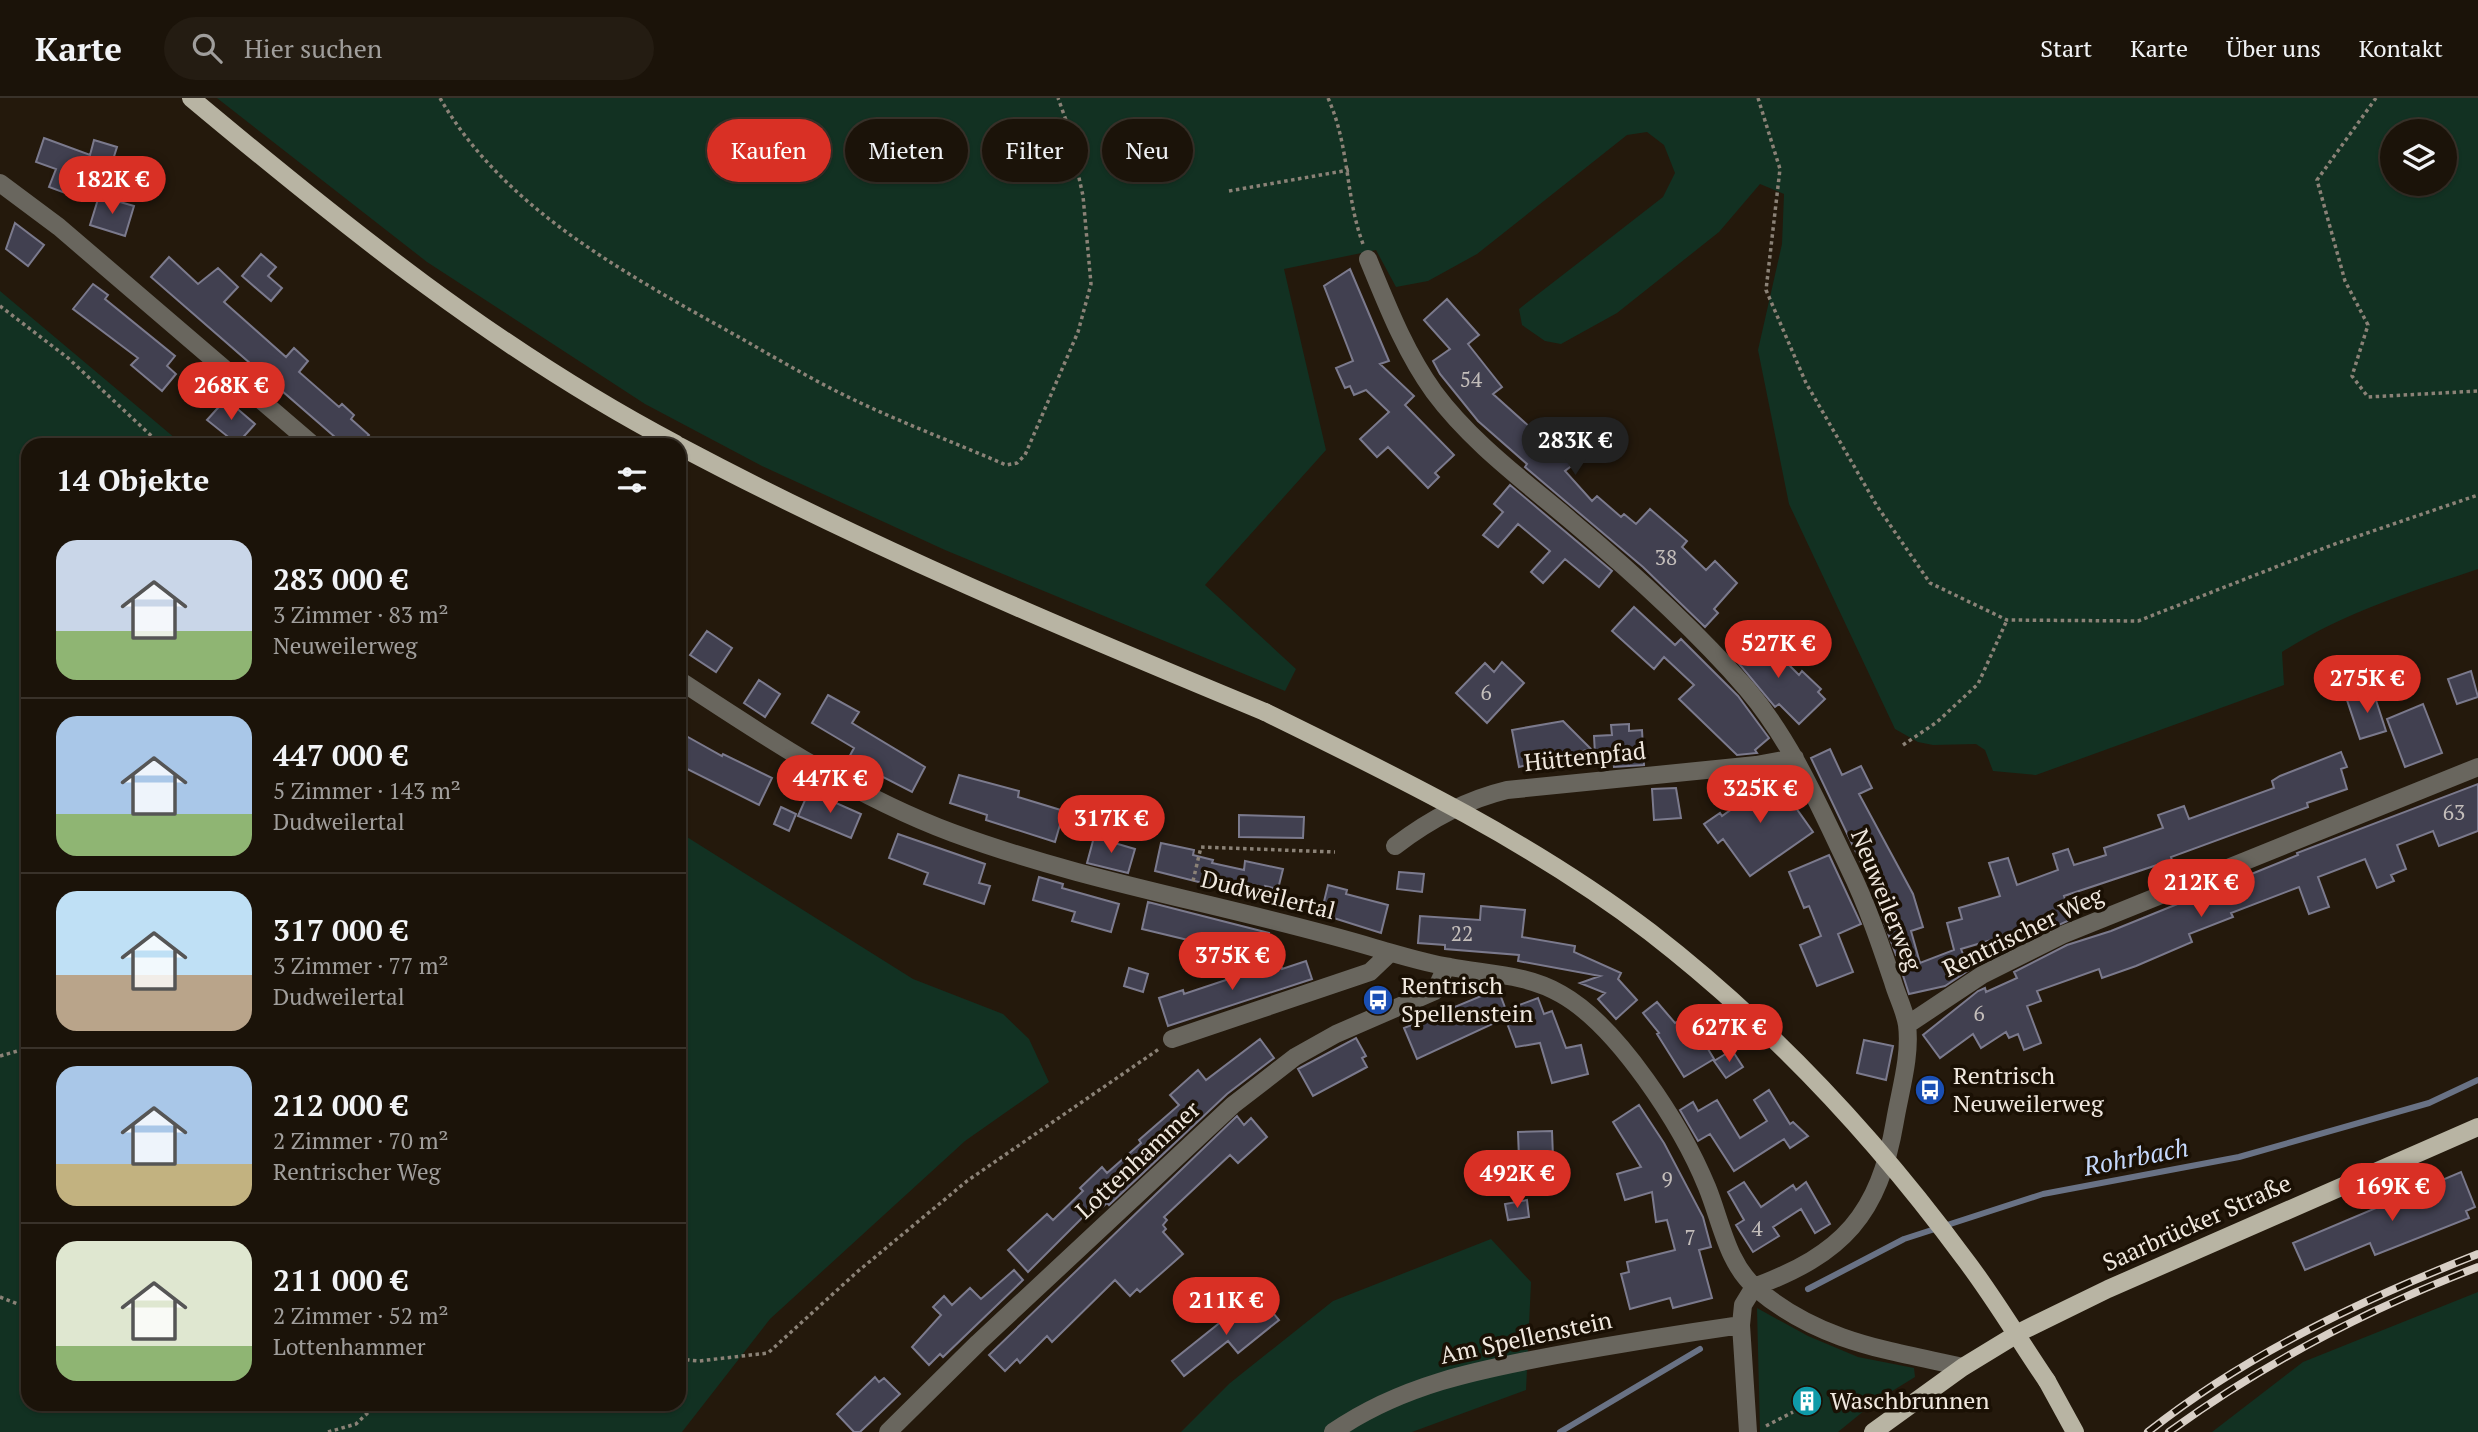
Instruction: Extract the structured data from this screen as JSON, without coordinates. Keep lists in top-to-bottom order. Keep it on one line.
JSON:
{"streets":{"main road":["Saarbrücker Straße"],"street":["Hüttenpfad","Dudweilertal","Neuweilerweg","Rentrischer Weg","Lottenhammer","Am Spellenstein"]},"crossings":[["Hüttenpfad","Neuweilerweg"],["Neuweilerweg","Rentrischer Weg"]],"water":["Rohrbach"],"places":{"bus stop":["Rentrisch Spellenstein","Rentrisch Neuweilerweg"],"building":["Waschbrunnen"]},"house_numbers":["54","38","6","63","22","6","9","4","7"],"page":{"header":"Karte","search":"Hier suchen","nav":["Start","Karte","Über uns","Kontakt"],"chip":["Kaufen","Mieten","Filter","Neu"],"price":["182K €","268K €","283K €","527K €","275K €","447K €","325K €","317K €","212K €","375K €","627K €","492K €","169K €","211K €"],"heading":"14 Objekte","list":[{"name":"283 000 €","note":"3 Zimmer · 83 m² · Neuweilerweg"},{"name":"447 000 €","note":"5 Zimmer · 143 m² · Dudweilertal"},{"name":"317 000 €","note":"3 Zimmer · 77 m² · Dudweilertal"},{"name":"212 000 €","note":"2 Zimmer · 70 m² · Rentrischer Weg"},{"name":"211 000 €","note":"2 Zimmer · 52 m² · Lottenhammer"}]}}
